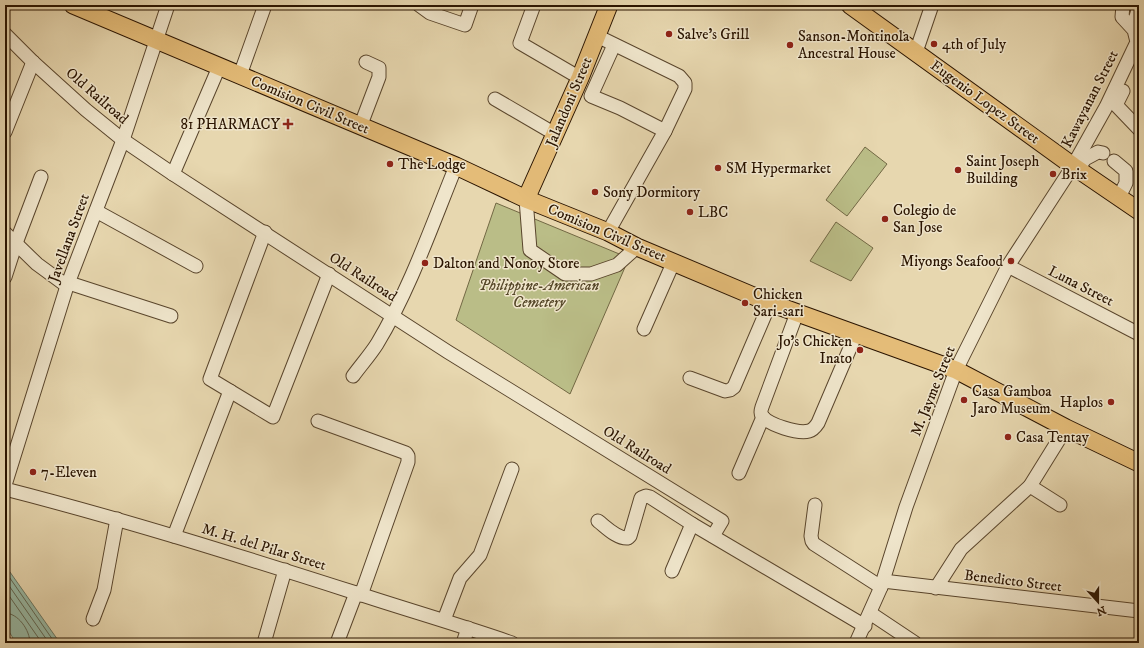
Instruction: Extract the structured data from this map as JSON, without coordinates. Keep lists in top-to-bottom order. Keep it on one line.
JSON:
{"streets":{"main road":["Jalandoni Street","Eugenio Lopez Street","Comision Civil Street"],"street":["Old Railroad","Kawayanan Street","Javellana Street","Luna Street","M. Jayme Street","M. H. del Pilar Street","Benedicto Street"]},"crossings":[["Old Railroad","Javellana Street"],["Kawayanan Street","Eugenio Lopez Street"],["Kawayanan Street","M. Jayme Street"],["Jalandoni Street","Comision Civil Street"],["Eugenio Lopez Street","M. Jayme Street"],["Comision Civil Street","Javellana Street"],["Comision Civil Street","M. Jayme Street"],["Luna Street","M. Jayme Street"],["M. Jayme Street","Benedicto Street"]],"parks":["Philippine-American Cemetery"],"places":{"other":["Salve's Grill","4th of July","Sanson-Montinola Ancestral House","The Lodge","SM Hypermarket","Saint Joseph Building","Brix","Sony Dormitory","LBC","Colegio de San Jose","Miyongs Seafood","Dalton and Nonoy Store","Chicken Sari-sari","Jo's Chicken Inato","Casa Gamboa Jaro Museum","Haplos","Casa Tentay","7-Eleven"],"health":["81 PHARMACY"]},"north":"bottom"}
